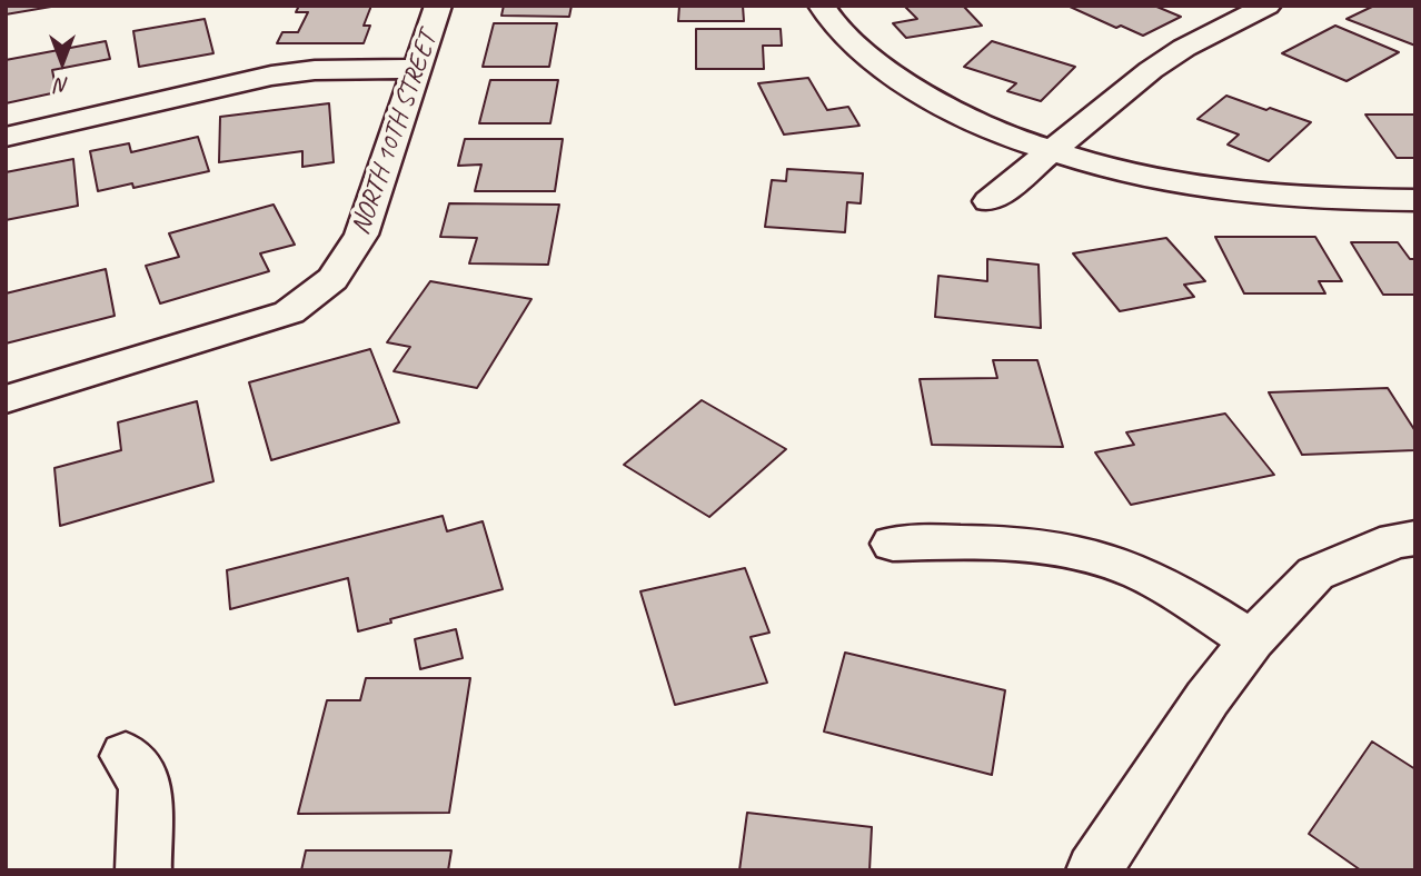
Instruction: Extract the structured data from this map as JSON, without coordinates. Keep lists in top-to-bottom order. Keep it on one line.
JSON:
{"streets":{"street":["NORTH 10TH STREET"]},"north":"bottom"}
